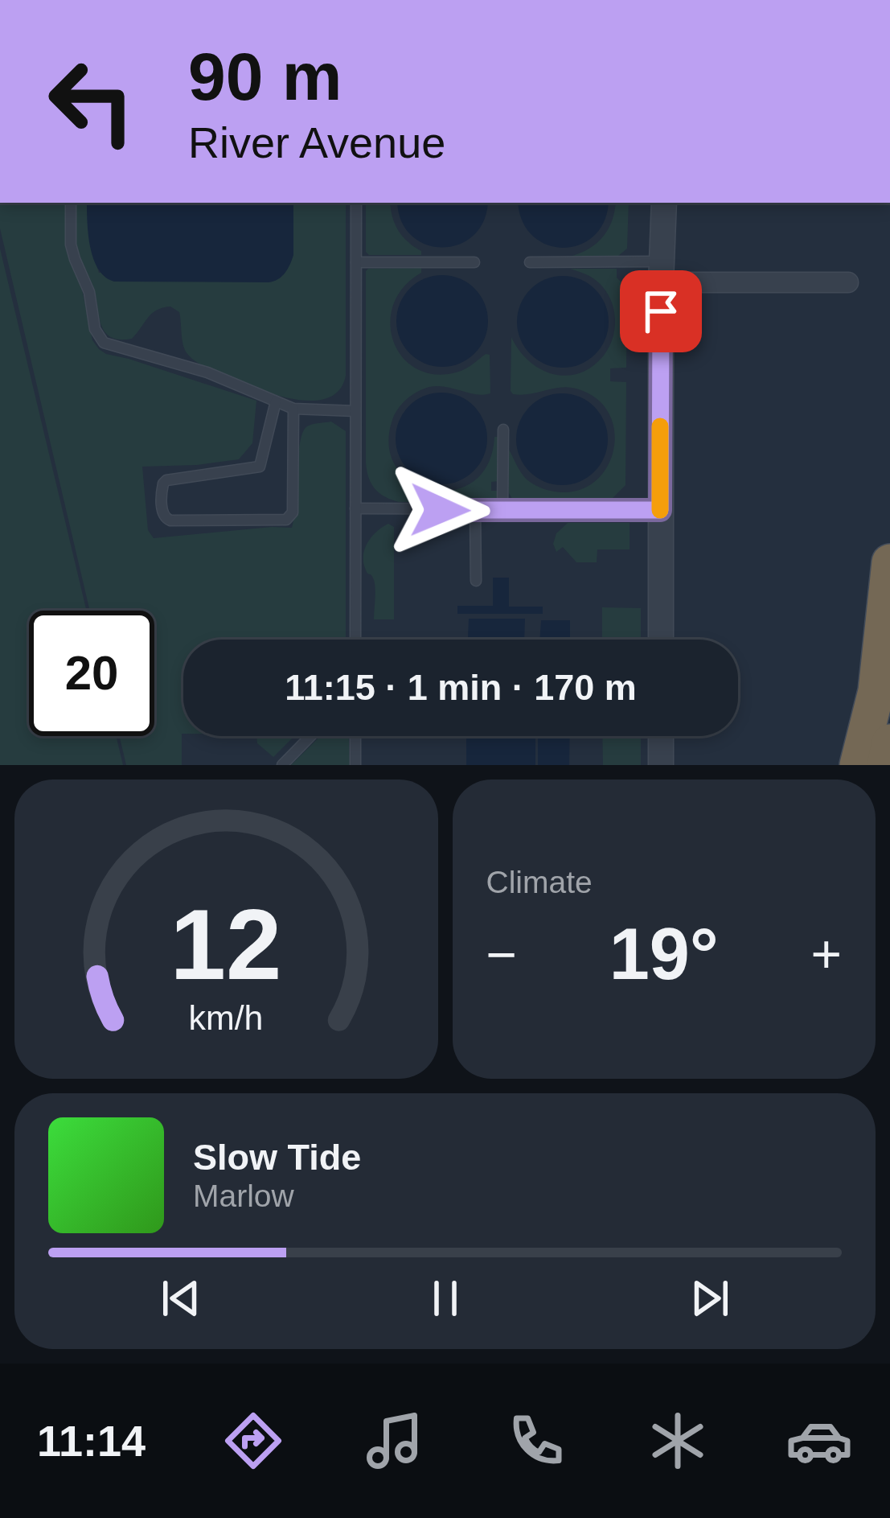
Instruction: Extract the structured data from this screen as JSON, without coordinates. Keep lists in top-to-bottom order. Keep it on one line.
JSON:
{"page":{"turn":["90 m","River Avenue"],"limit":"20","trip":"11:15 · 1 min · 170 m","tile":"Climate","heat":["−","19°","+"],"song":["Slow Tide","Marlow"],"tabs":"11:14","gauge":["12","km/h"]}}
